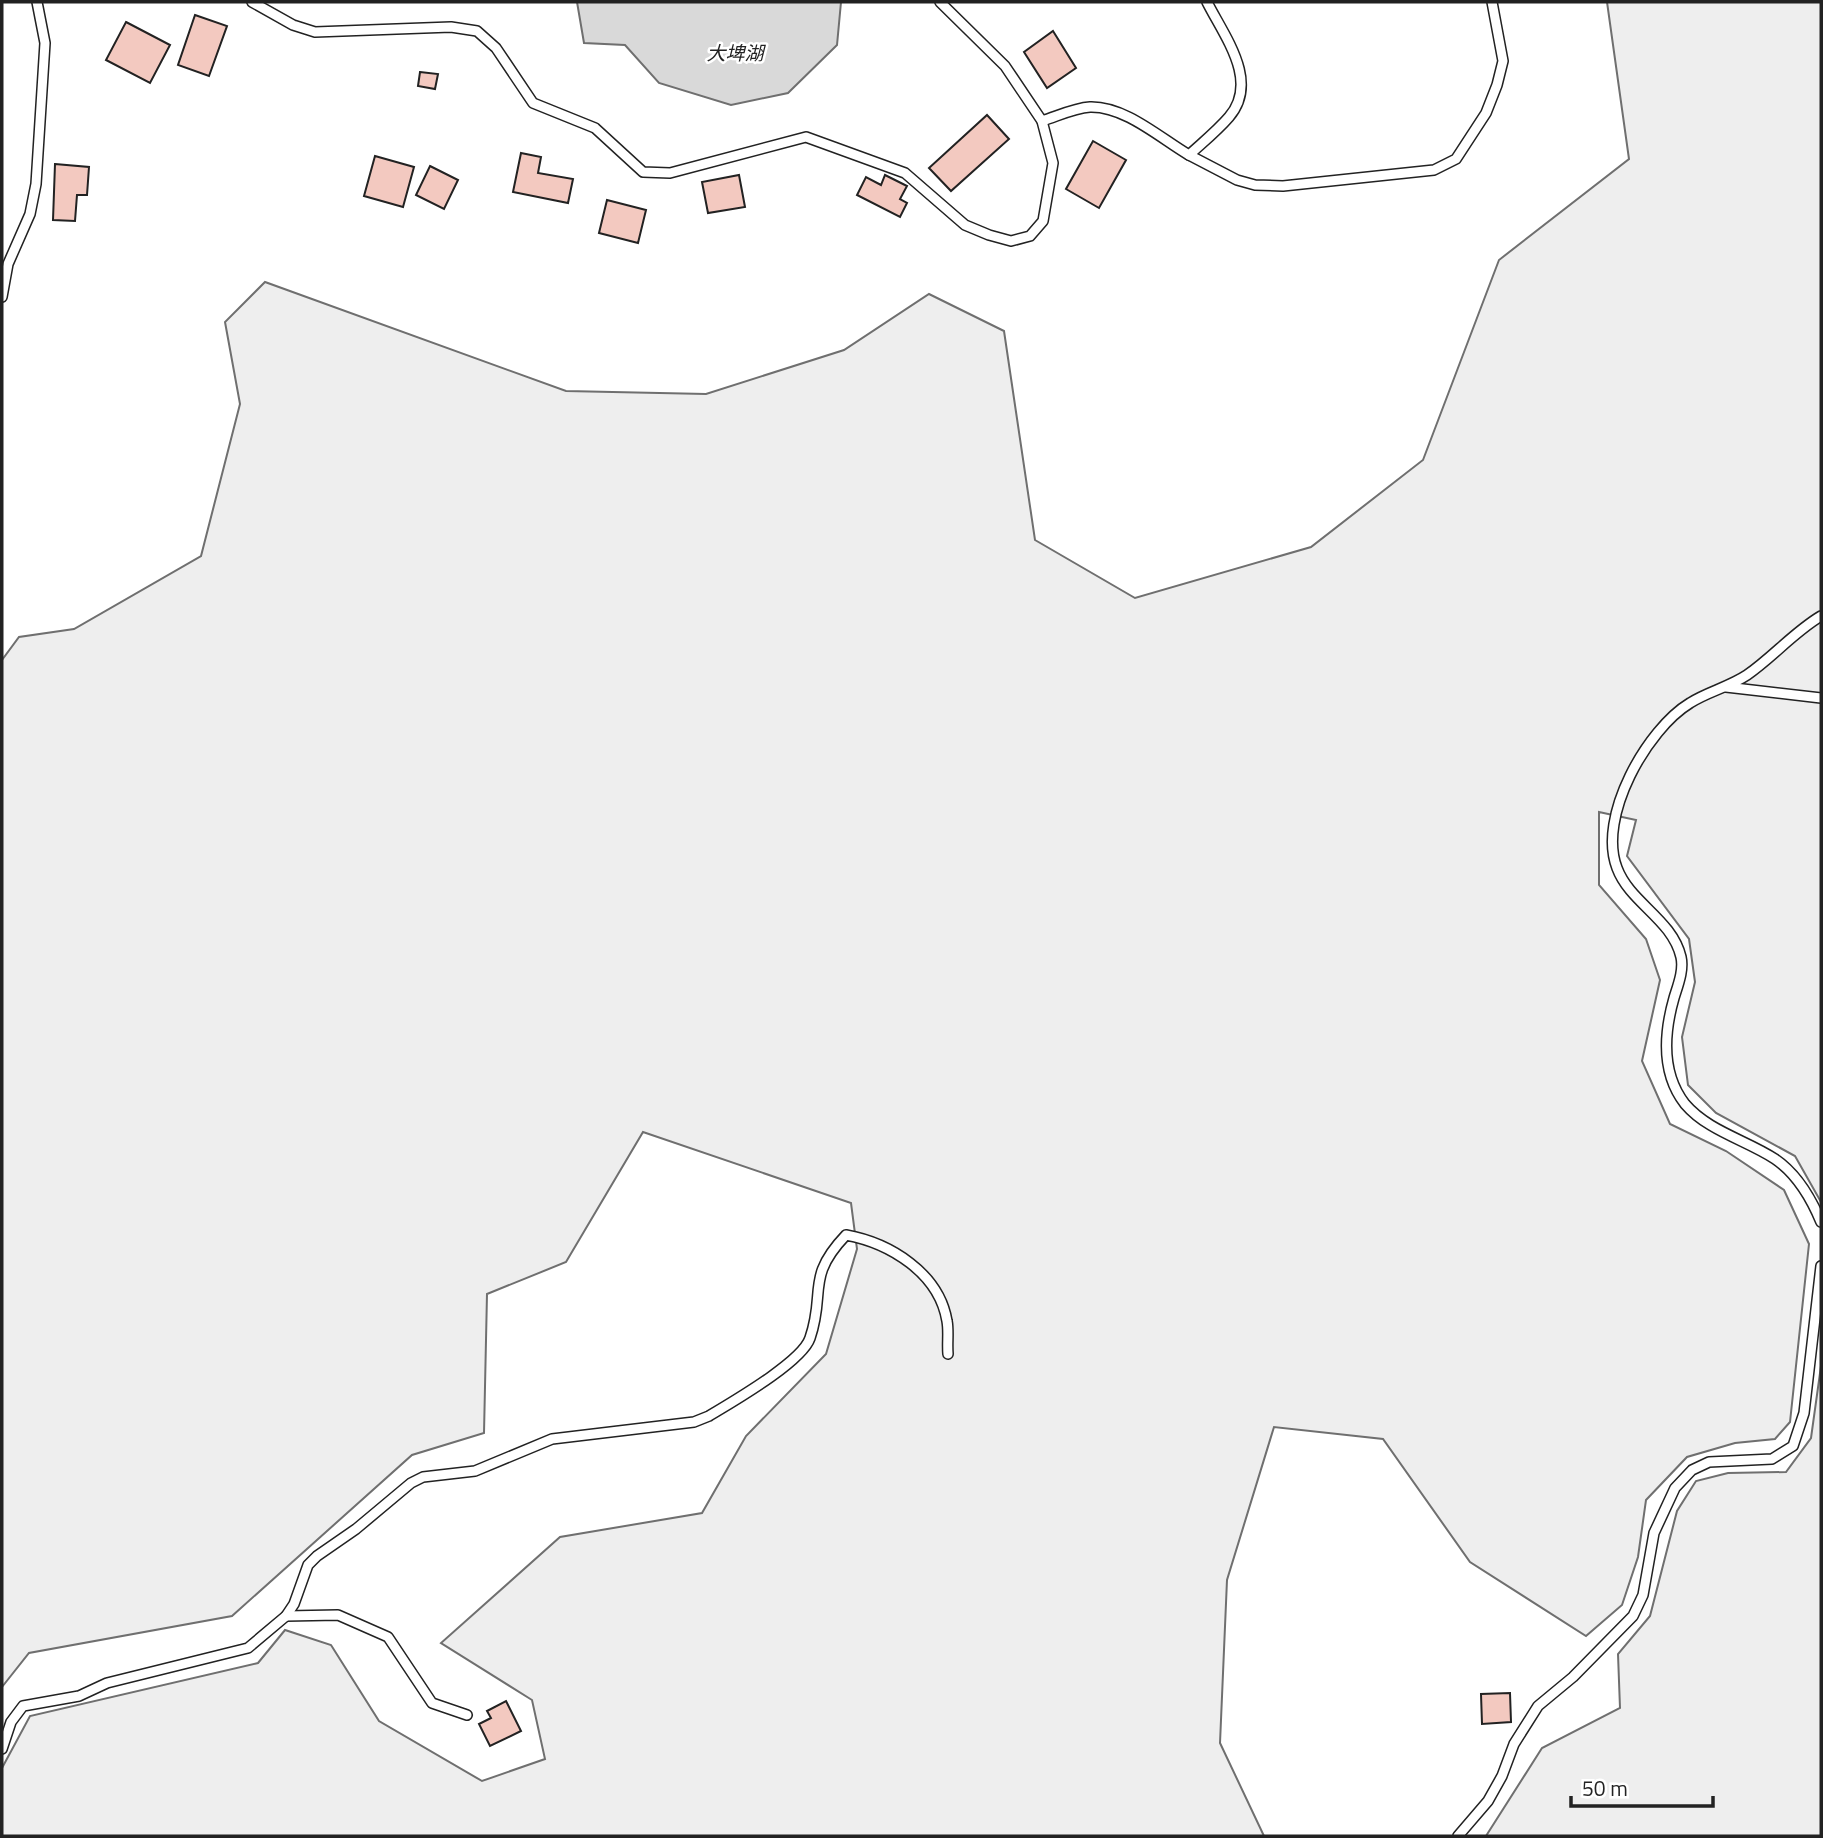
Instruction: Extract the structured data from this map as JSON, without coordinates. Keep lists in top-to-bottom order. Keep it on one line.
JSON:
{"water":["大埤湖"],"scale_bar":"50 m"}
